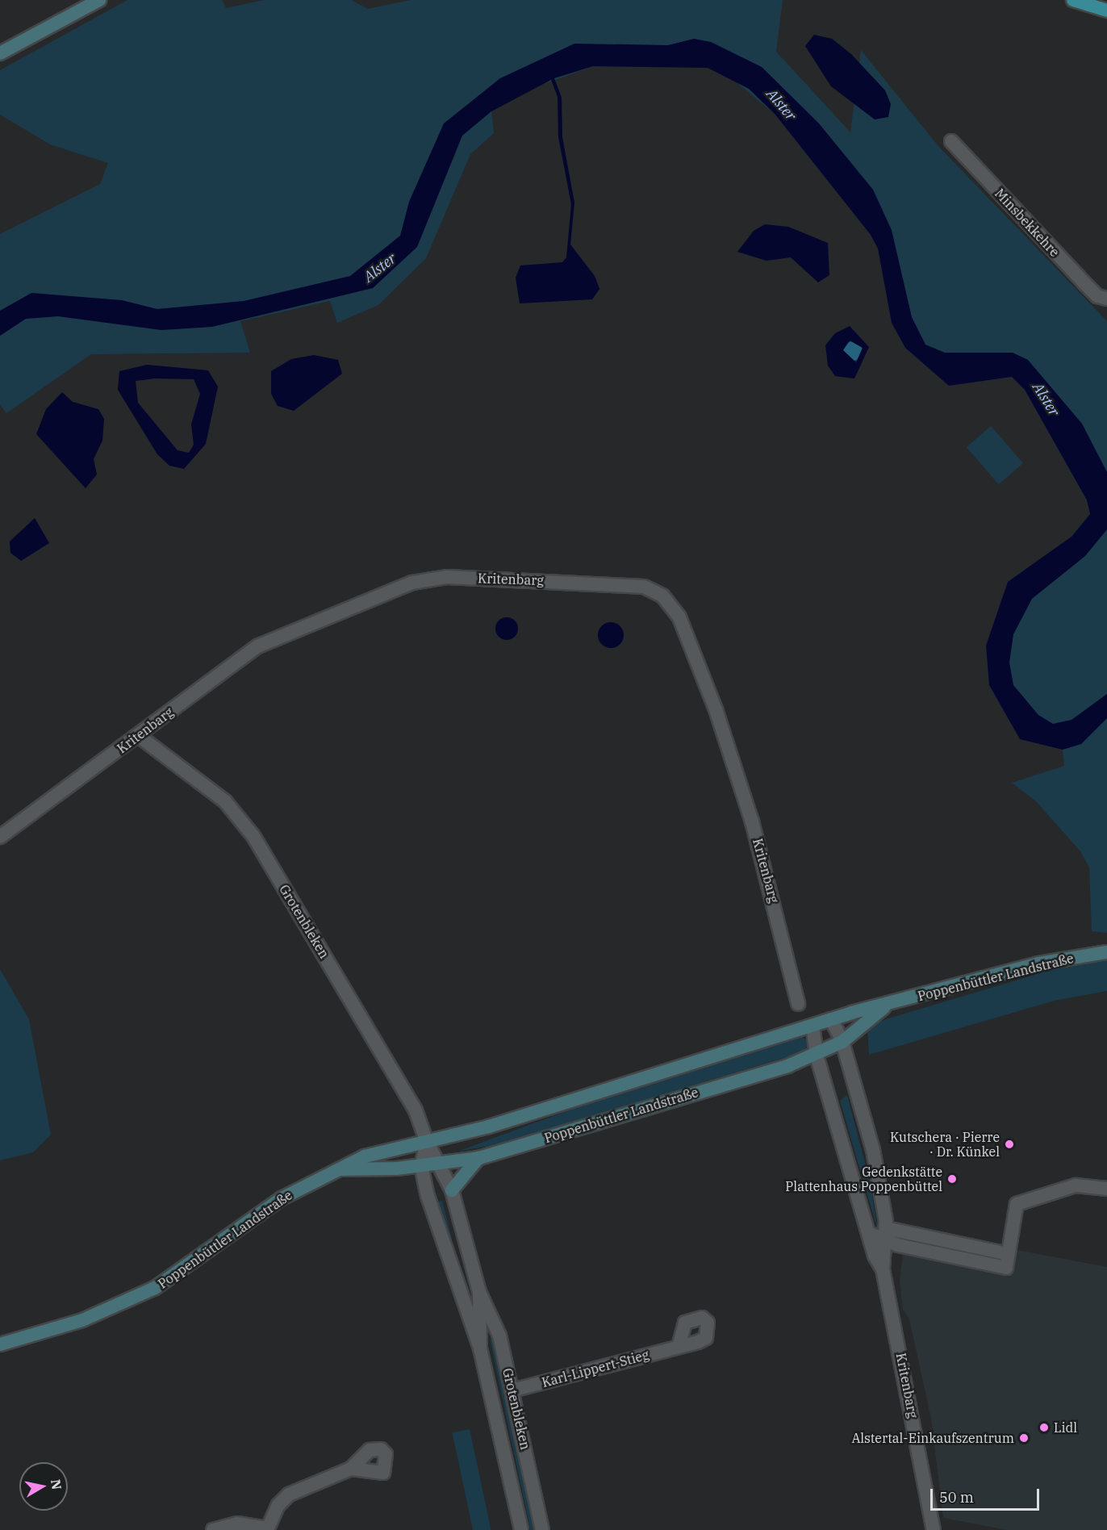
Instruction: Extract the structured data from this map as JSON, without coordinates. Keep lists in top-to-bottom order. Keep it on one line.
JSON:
{"streets":{"main road":["Poppenbüttler Landstraße"],"street":["Minsbekkehre","Kritenbarg","Grotenbleken","Karl-Lippert-Stieg"]},"crossings":[["Kritenbarg","Grotenbleken"],["Kritenbarg","Poppenbüttler Landstraße"],["Grotenbleken","Poppenbüttler Landstraße"],["Grotenbleken","Karl-Lippert-Stieg"]],"water":["Alster"],"places":["Kutschera · Pierre · Dr. Künkel","Gedenkstätte Plattenhaus Poppenbüttel","Lidl","Alstertal-Einkaufszentrum"],"scale_bar":"50 m","north":"right"}
